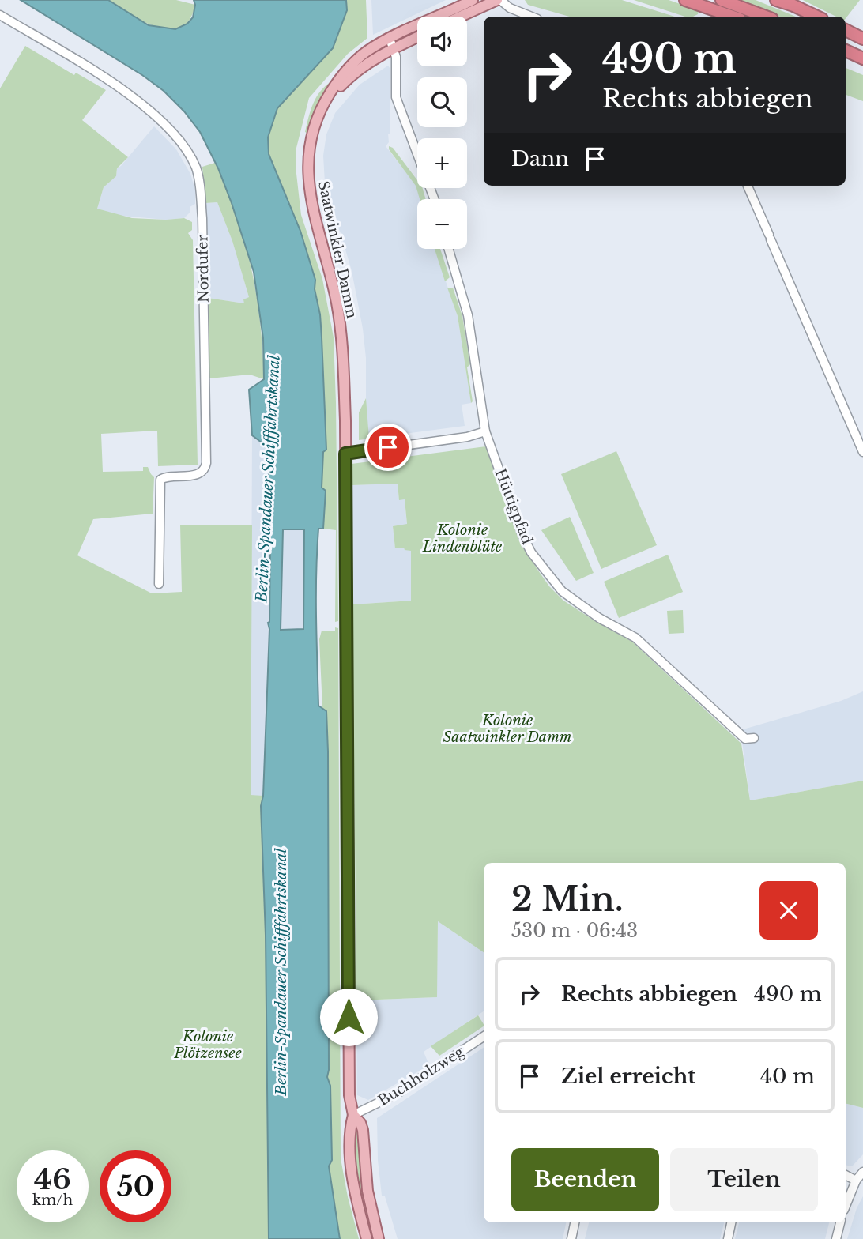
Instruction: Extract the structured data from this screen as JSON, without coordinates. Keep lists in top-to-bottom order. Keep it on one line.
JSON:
{"streets":{"main road":["Saatwinkler Damm"],"street":["Nordufer","Hüttigpfad","Buchholzweg"]},"crossings":[["Saatwinkler Damm","Buchholzweg"]],"water":["Berlin-Spandauer Schifffahrtskanal"],"parks":["Kolonie Lindenblüte","Kolonie Saatwinkler Damm","Kolonie Plötzensee"],"page":{"map_buttons":["+","−"],"turn":["490 m","Rechts abbiegen"],"then":"Dann","heading":["2 Min.","530 m · 06:43"],"list":[{"name":"Rechts abbiegen","value":"490 m"},{"name":"Ziel erreicht","value":"40 m"}],"buttons":["Beenden","Teilen"],"speed":"46 km/h","limit":"50"}}
